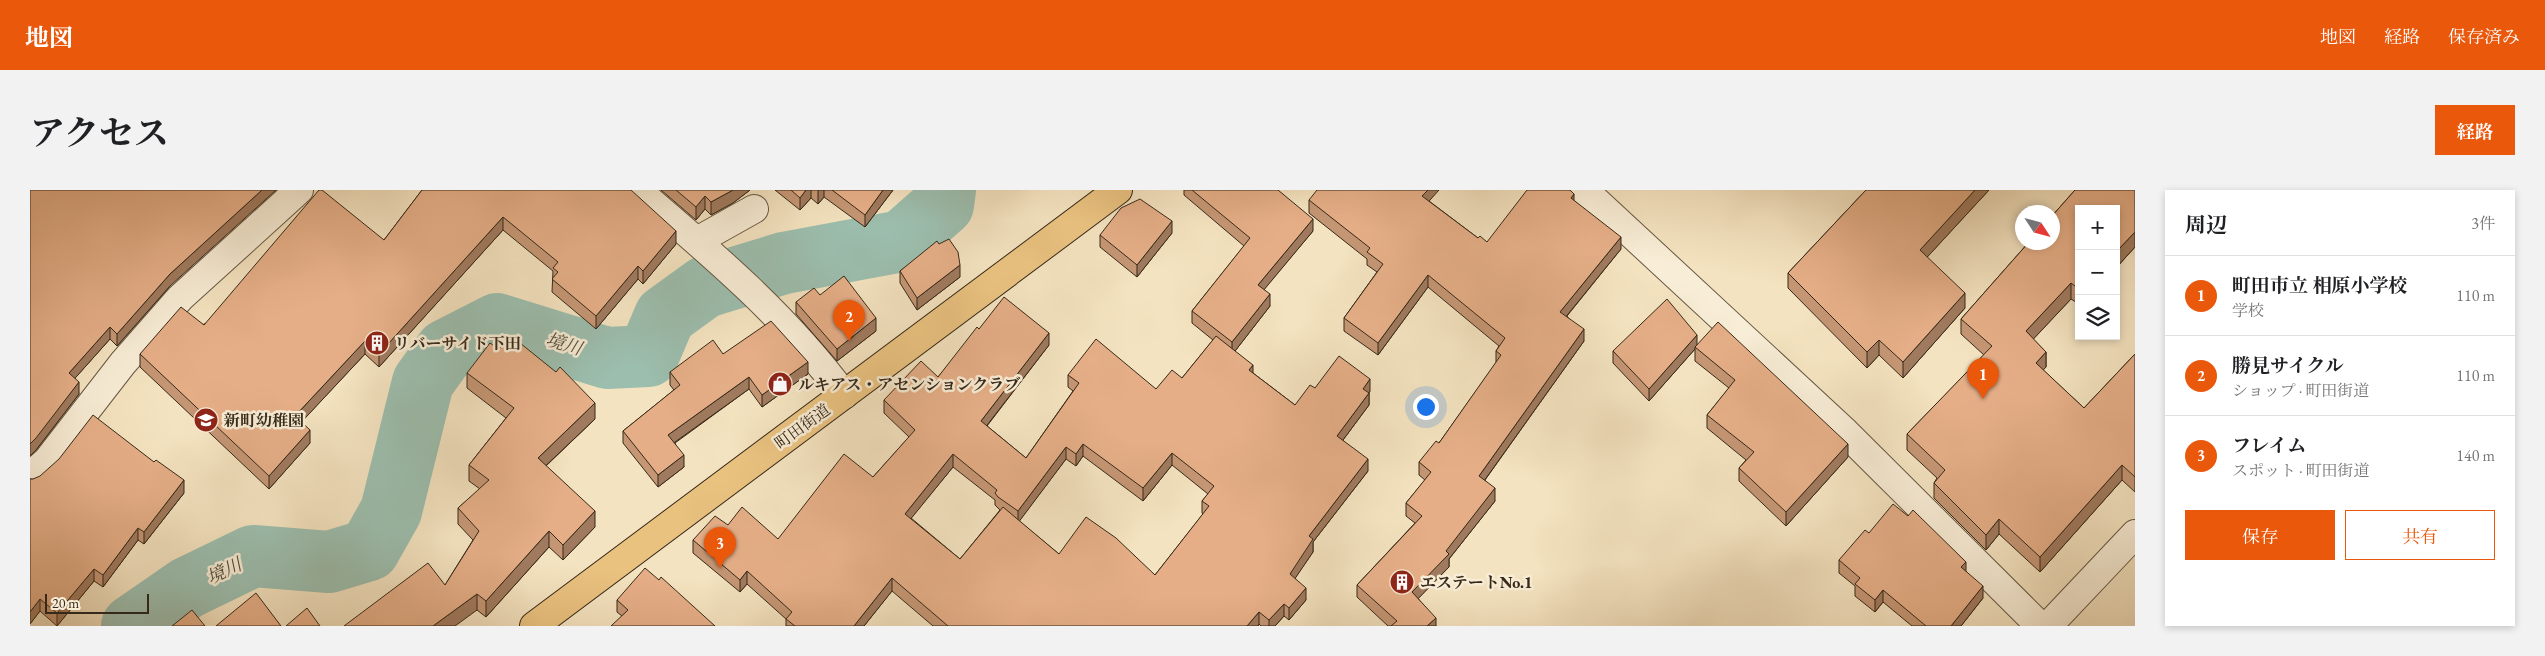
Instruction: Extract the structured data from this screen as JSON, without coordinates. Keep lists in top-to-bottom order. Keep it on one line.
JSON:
{"streets":{"main road":["町田街道"]},"water":["境川"],"places":{"building":["リバーサイド下田","エステートNo.1"],"shop":["ルキアス・アセンションクラブ"],"school or university":["新町幼稚園"]},"scale_bar":"20 m","north":"bottom right","page":{"header":"地図","nav":["地図","経路","保存済み"],"title":"アクセス","buttons":["経路",["保存","共有"]],"heading":["周辺","3件"],"map_buttons":["+","−"],"list":[{"mark":"1","name":"町田市立 相原小学校","note":"学校","value":"110 m"},{"mark":"2","name":"勝見サイクル","note":"ショップ · 町田街道","value":"110 m"},{"mark":"3","name":"フレイム","note":"スポット · 町田街道","value":"140 m"}],"pins":["2","1","3"],"scale":"20 m"}}
